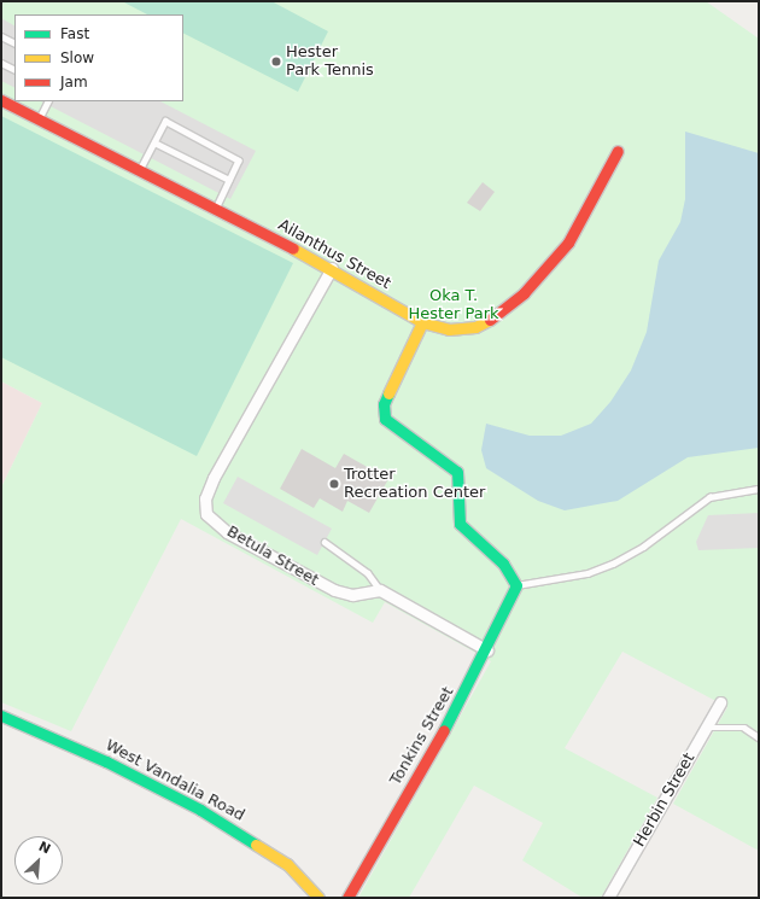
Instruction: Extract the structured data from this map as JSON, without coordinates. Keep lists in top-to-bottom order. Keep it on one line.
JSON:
{"streets":{"street":["Ailanthus Street","Betula Street","Tonkins Street","West Vandalia Road","Herbin Street"]},"crossings":[["Ailanthus Street","Betula Street"]],"parks":["Oka T. Hester Park"],"places":["Hester Park Tennis","Trotter Recreation Center"],"legend":["Fast","Slow","Jam"],"north":"top right"}
